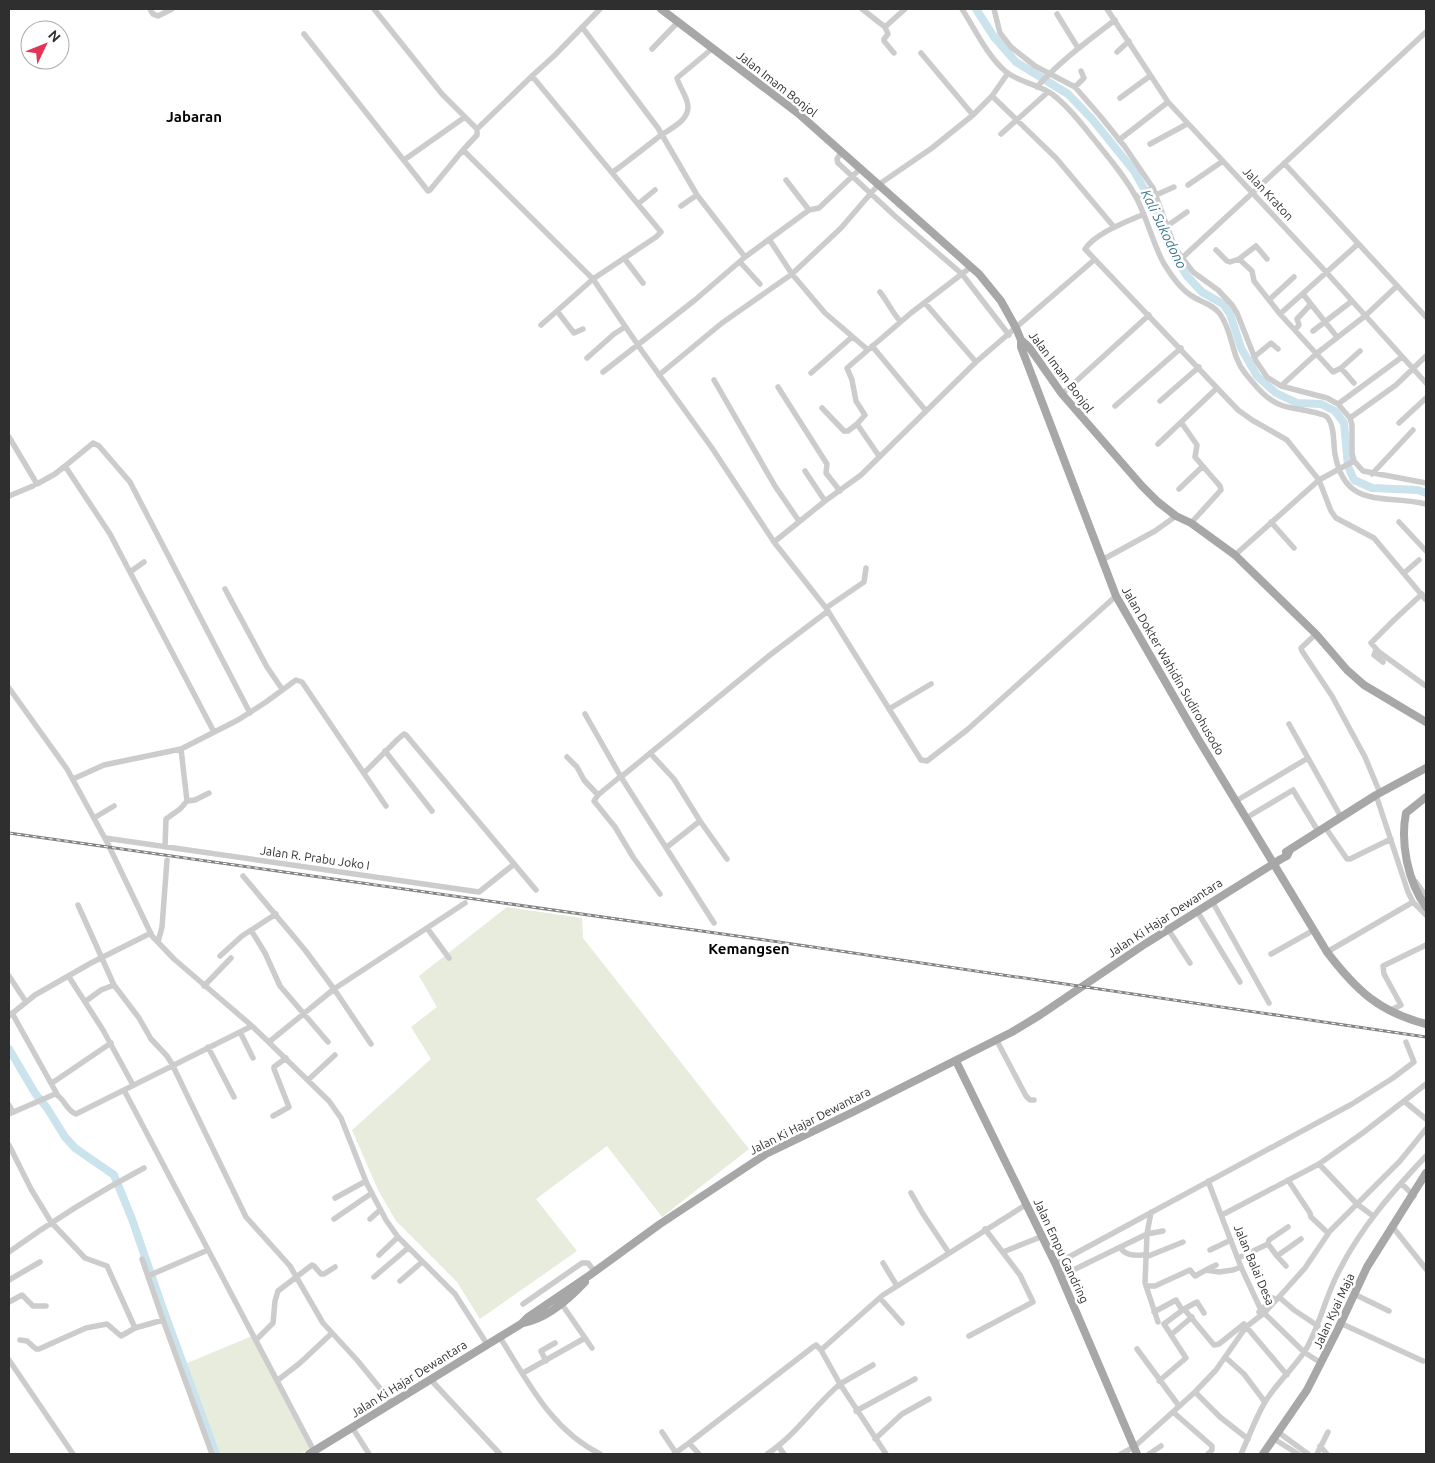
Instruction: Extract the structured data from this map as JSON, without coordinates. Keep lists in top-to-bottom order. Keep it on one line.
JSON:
{"streets":{"main road":["Jalan Imam Bonjol","Jalan Dokter Wahidin Sudirohusodo","Jalan Ki Hajar Dewantara","Jalan Empu Gandring","Jalan Kyai Maja"],"street":["Jalan Kraton","Jalan R. Prabu Joko I","Jalan Balai Desa"]},"crossings":[["Jalan Imam Bonjol","Jalan Dokter Wahidin Sudirohusodo"],["Jalan Dokter Wahidin Sudirohusodo","Jalan Ki Hajar Dewantara"],["Jalan Ki Hajar Dewantara","Jalan Empu Gandring"],["Jalan Balai Desa","Jalan Kyai Maja"]],"districts":["Jabaran","Kemangsen"],"water":["Kali Sukodono"],"north":"top right"}
